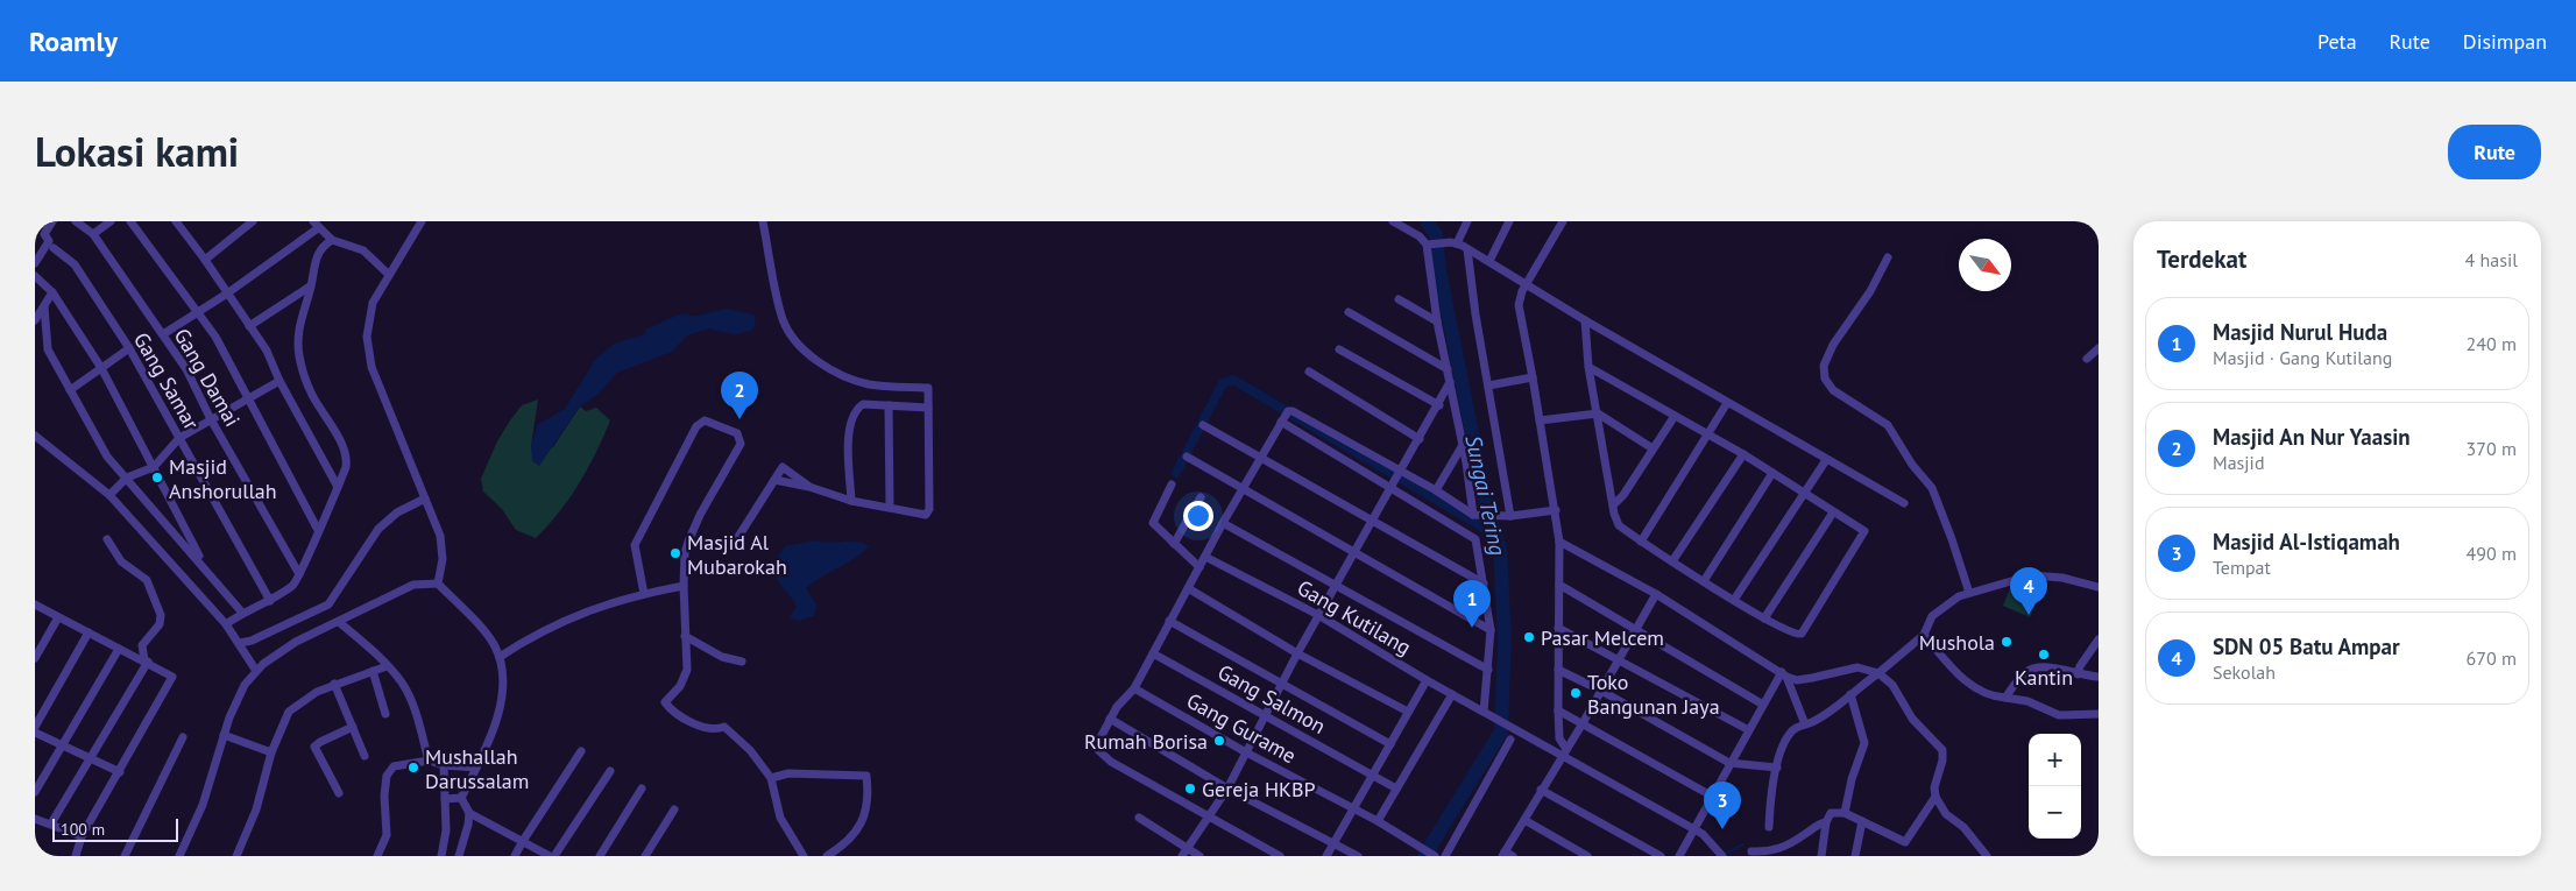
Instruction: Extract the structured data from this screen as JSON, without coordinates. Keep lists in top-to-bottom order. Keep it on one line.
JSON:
{"streets":{"street":["Gang Damai","Gang Samar","Gang Kutilang","Gang Salmon","Gang Gurame"]},"water":["Sungai Tering"],"places":["Masjid Anshorullah","Masjid Al Mubarokah","Pasar Melcem","Mushola","Kantin","Toko Bangunan Jaya","Rumah Borisa","Mushallah Darussalam","Gereja HKBP"],"scale_bar":"100 m","north":"bottom right","page":{"header":"Roamly","nav":["Peta","Rute","Disimpan"],"title":"Lokasi kami","buttons":"Rute","heading":["Terdekat","4 hasil"],"list":[{"mark":"1","name":"Masjid Nurul Huda","note":"Masjid · Gang Kutilang","value":"240 m"},{"mark":"2","name":"Masjid An Nur Yaasin","note":"Masjid","value":"370 m"},{"mark":"3","name":"Masjid Al-Istiqamah","note":"Tempat","value":"490 m"},{"mark":"4","name":"SDN 05 Batu Ampar","note":"Sekolah","value":"670 m"}],"pins":["2","4","1","3"],"map_buttons":["+","−"],"scale":"100 m"}}
